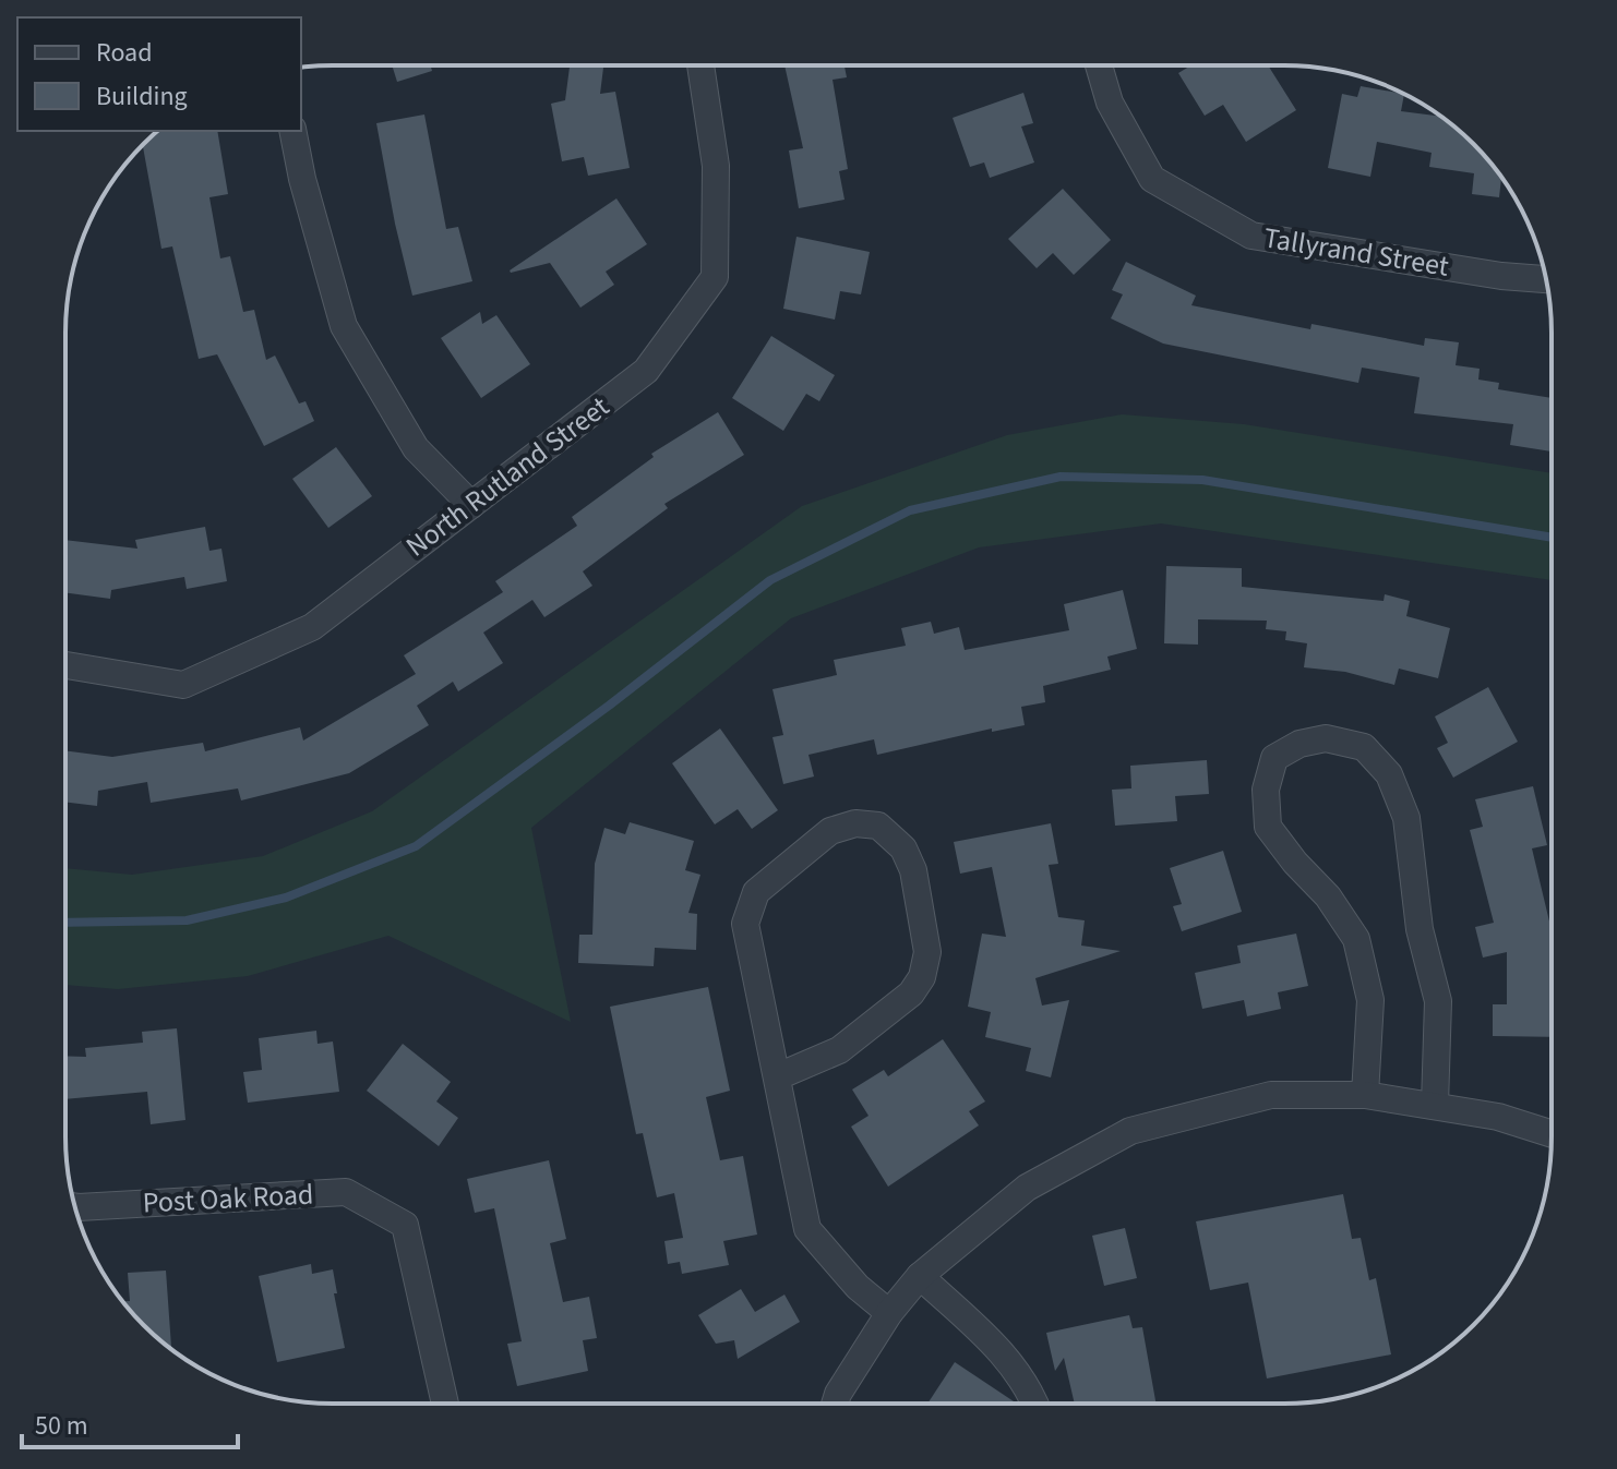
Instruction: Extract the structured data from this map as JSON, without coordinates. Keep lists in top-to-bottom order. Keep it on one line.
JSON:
{"streets":{"street":["Tallyrand Street","North Rutland Street","Post Oak Road"]},"legend":["Road","Building"],"scale_bar":"50 m"}
